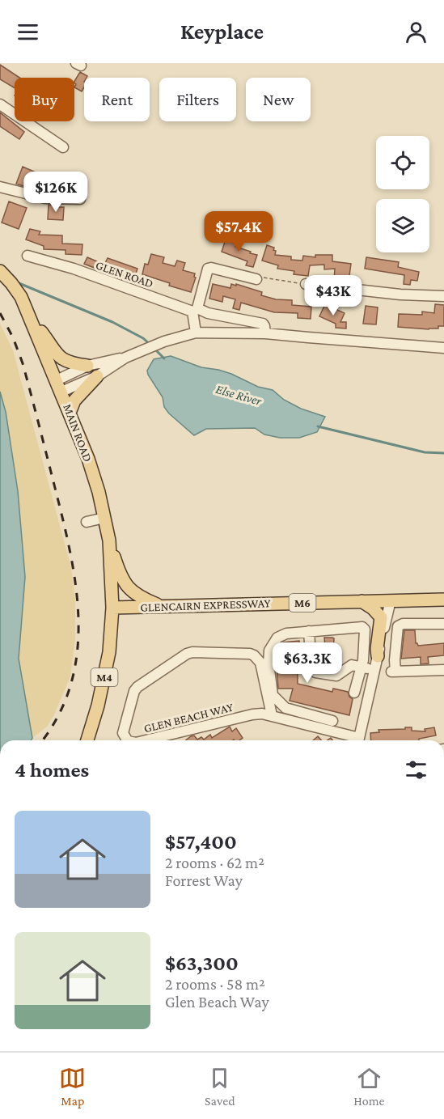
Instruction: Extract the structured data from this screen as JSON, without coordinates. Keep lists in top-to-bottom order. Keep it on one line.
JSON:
{"streets":{"main road":["MAIN ROAD","M6","GLENCAIRN EXPRESSWAY","M4"],"street":["GLEN ROAD","GLEN BEACH WAY"]},"crossings":[["MAIN ROAD","GLENCAIRN EXPRESSWAY"],["MAIN ROAD","M4"],["GLENCAIRN EXPRESSWAY","M4"]],"water":["Else River"],"page":{"header":"Keyplace","chip":["Buy","Rent","Filters","New"],"price":["$126K","$57.4K","$43K","$63.3K"],"heading":"4 homes","list":[{"name":"$57,400","note":"2 rooms · 62 m² · Forrest Way"},{"name":"$63,300","note":"2 rooms · 58 m² · Glen Beach Way"}],"tabs":["Map","Saved","Home"]}}
